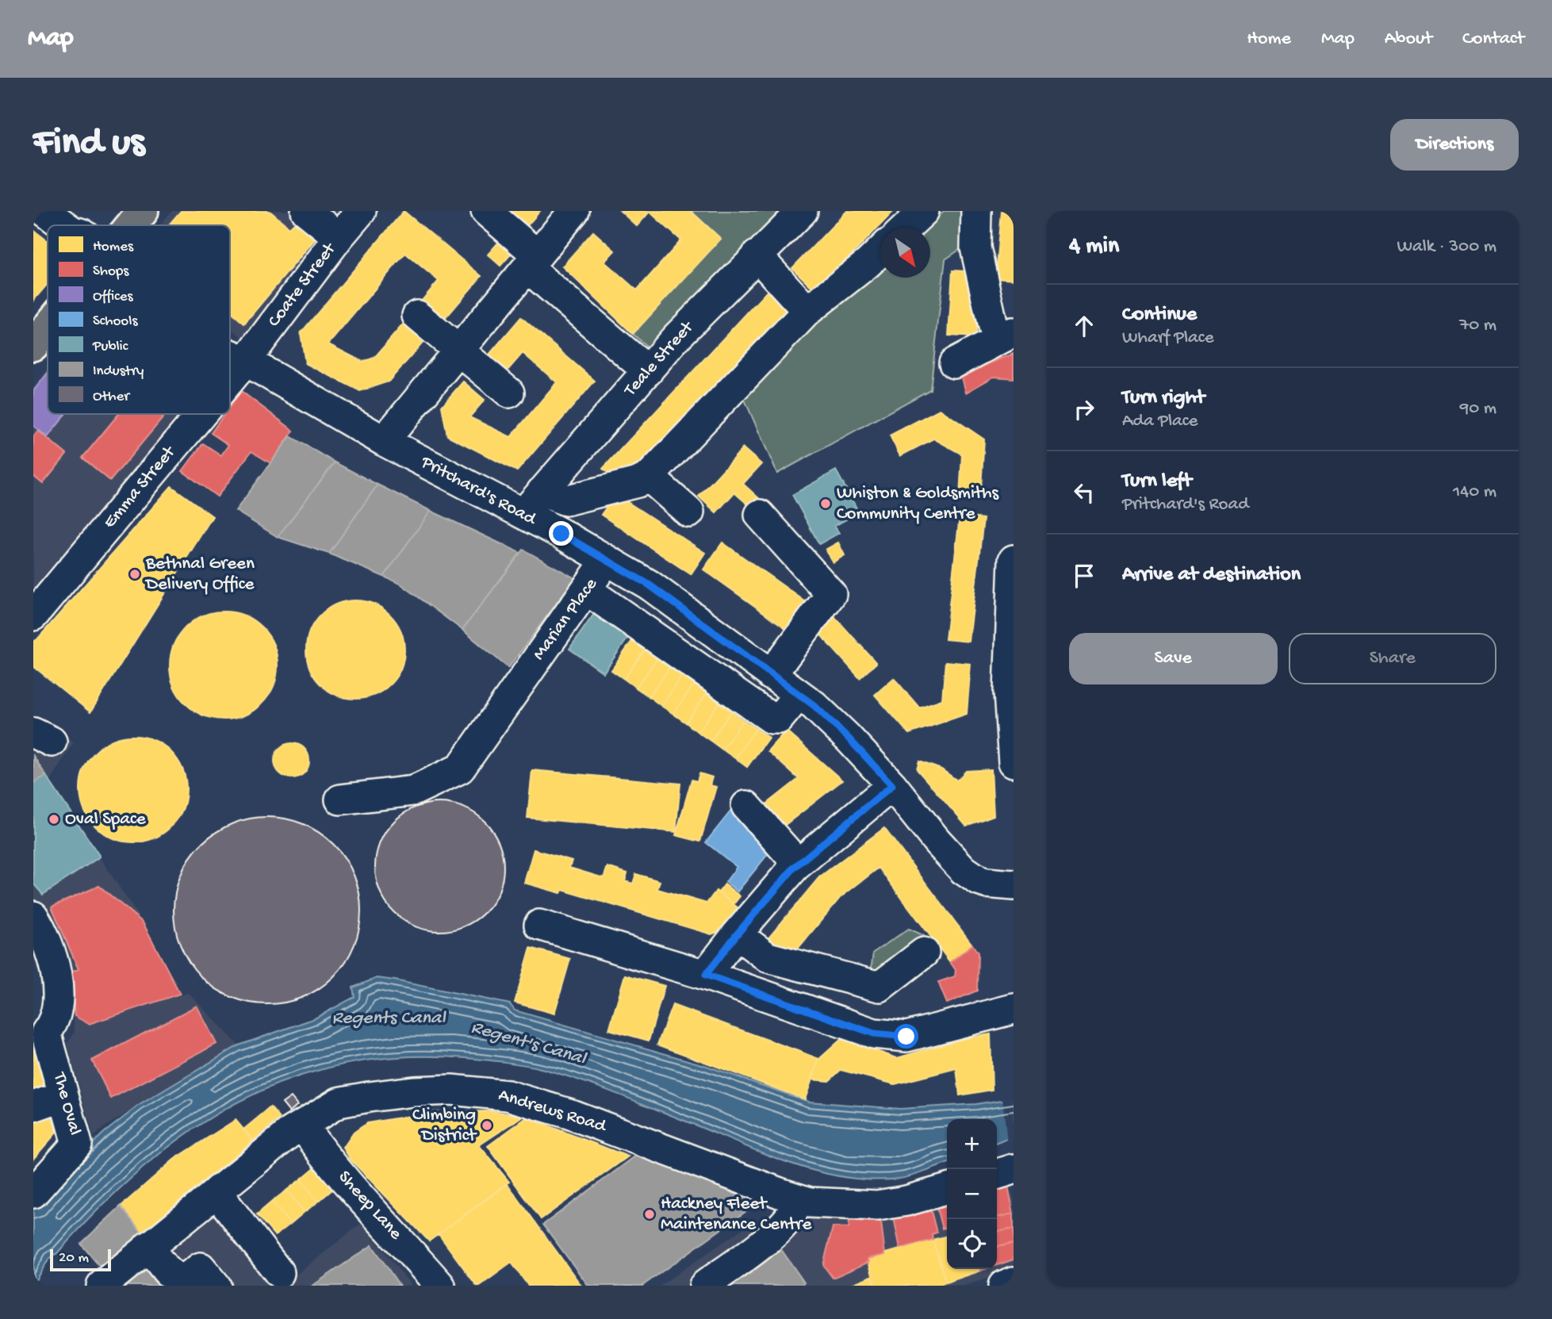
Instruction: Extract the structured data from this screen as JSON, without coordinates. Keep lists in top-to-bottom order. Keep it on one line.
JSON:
{"streets":{"street":["Coate Street","Teale Street","Emma Street","Pritchard's Road","Marian Place","The Oval","Andrews Road","Sheep Lane"]},"crossings":[["Coate Street","Emma Street"],["Coate Street","Pritchard's Road"],["Teale Street","Pritchard's Road"],["Emma Street","Pritchard's Road"],["Pritchard's Road","Marian Place"],["Andrews Road","Sheep Lane"]],"water":["Regents Canal","Regent's Canal"],"places":["Whiston & Goldsmiths Community Centre","Bethnal Green Delivery Office","Oval Space","Climbing District","Hackney Fleet Maintenance Centre"],"legend":["Homes","Shops","Offices","Schools","Public","Industry","Other"],"scale_bar":"20 m","north":"bottom right","page":{"header":"Map","nav":["Home","Map","About","Contact"],"buttons":["Directions",["Save","Share"]],"title":"Find us","heading":["4 min","Walk · 300 m"],"list":[["Continue","Wharf Place","70 m"],["Turn right","Ada Place","90 m"],["Turn left","Pritchard's Road","140 m"],"Arrive at destination"],"map_buttons":["+","−"],"scale":"20 m"}}
